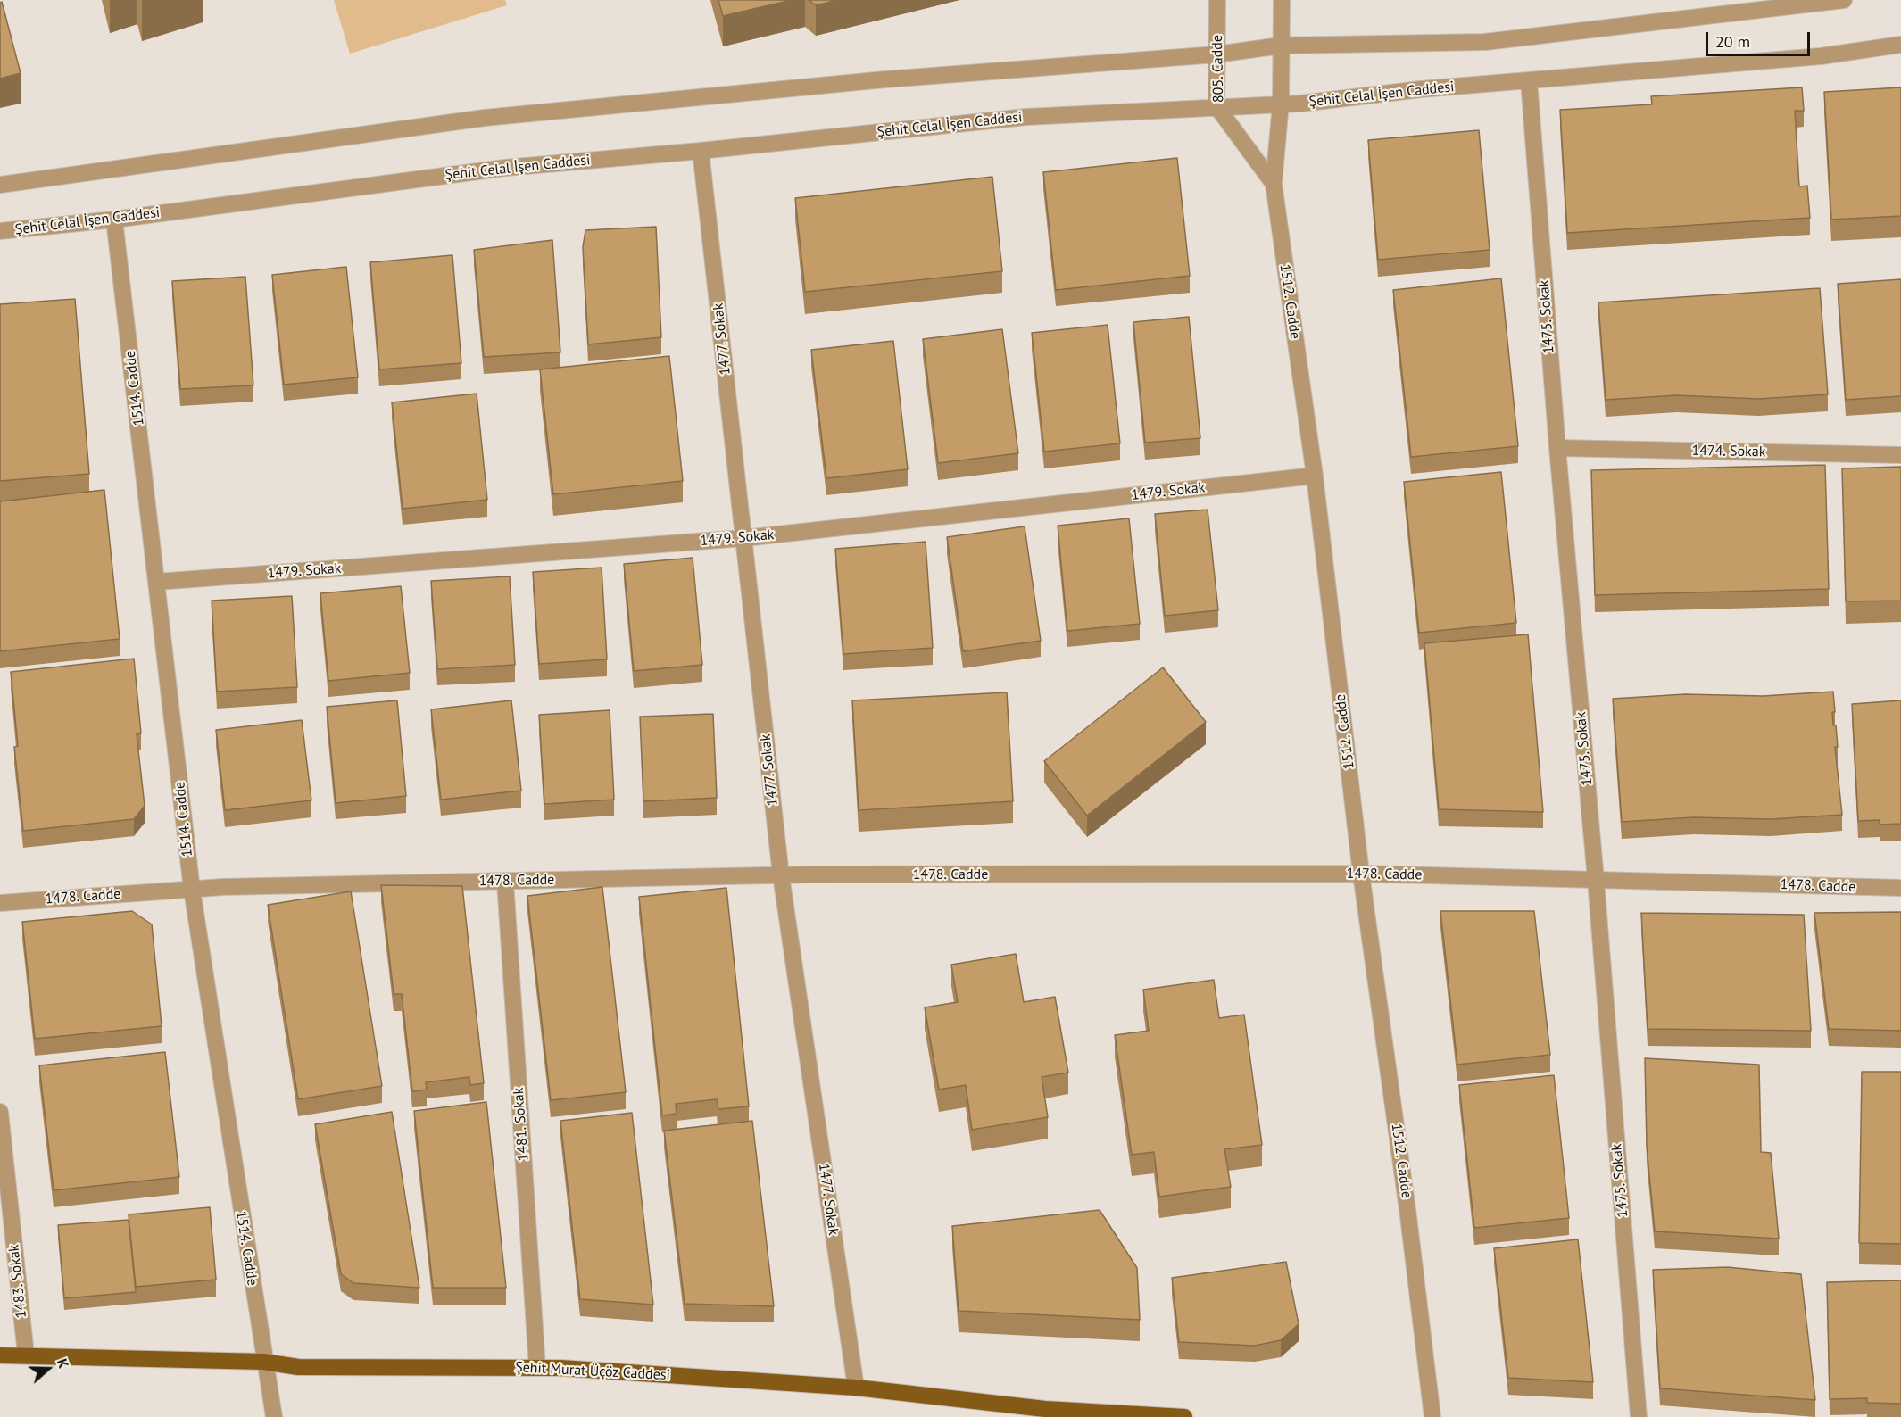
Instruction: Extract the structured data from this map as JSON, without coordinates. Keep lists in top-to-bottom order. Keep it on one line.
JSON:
{"streets":{"main road":["Şehit Murat Üçöz Caddesi"],"street":["805. Cadde","Şehit Celal İşen Caddesi","1512. Cadde","1475. Sokak","1477. Sokak","1514. Cadde","1474. Sokak","1479. Sokak","1478. Cadde","1481. Sokak","1483. Sokak"]},"crossings":[["805. Cadde","Şehit Celal İşen Caddesi"],["805. Cadde","1512. Cadde"],["Şehit Celal İşen Caddesi","1512. Cadde"],["Şehit Celal İşen Caddesi","1475. Sokak"],["Şehit Celal İşen Caddesi","1477. Sokak"],["Şehit Celal İşen Caddesi","1514. Cadde"],["1512. Cadde","1479. Sokak"],["1512. Cadde","1478. Cadde"],["1475. Sokak","1474. Sokak"],["1475. Sokak","1478. Cadde"],["1477. Sokak","1479. Sokak"],["1477. Sokak","1478. Cadde"],["1477. Sokak","Şehit Murat Üçöz Caddesi"],["1514. Cadde","1479. Sokak"],["1514. Cadde","1478. Cadde"],["1514. Cadde","Şehit Murat Üçöz Caddesi"],["1478. Cadde","1481. Sokak"],["1481. Sokak","Şehit Murat Üçöz Caddesi"],["1483. Sokak","Şehit Murat Üçöz Caddesi"]],"scale_bar":"20 m","north":"right"}
